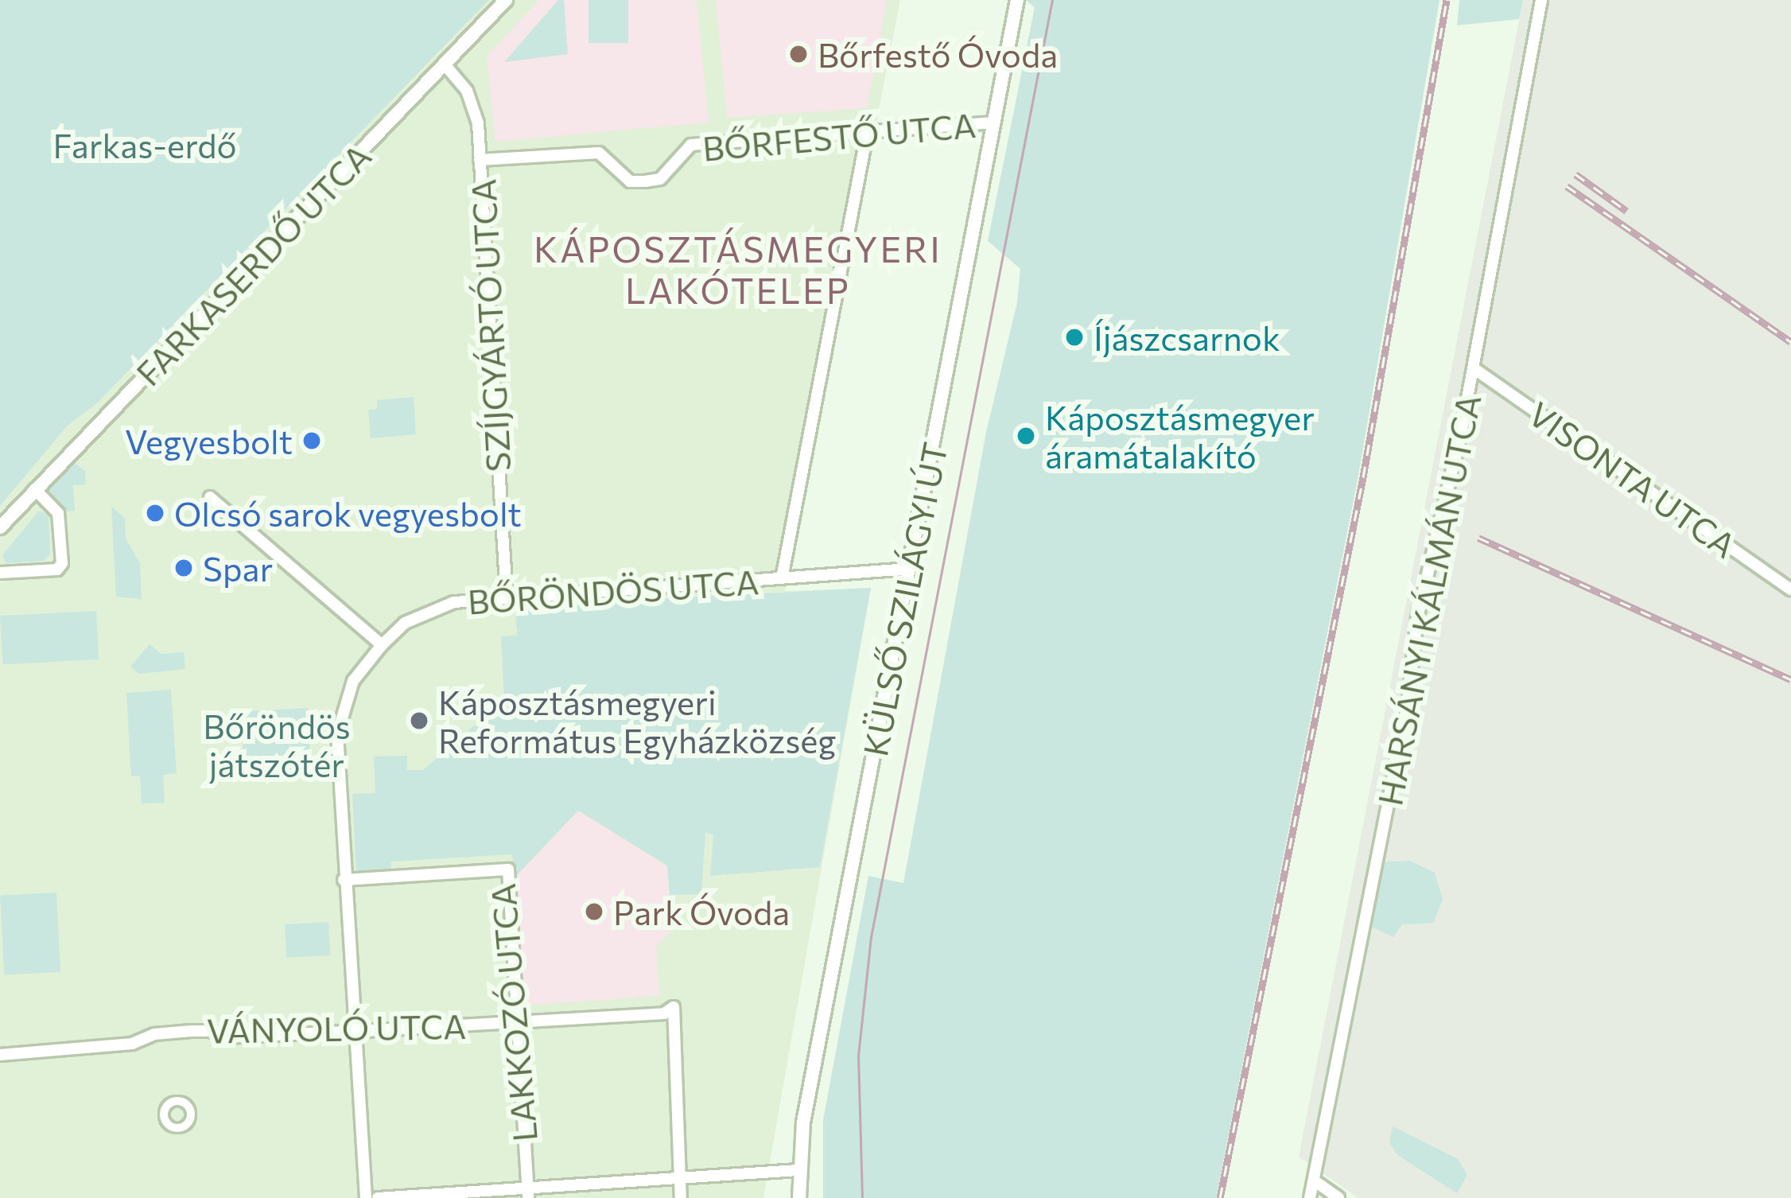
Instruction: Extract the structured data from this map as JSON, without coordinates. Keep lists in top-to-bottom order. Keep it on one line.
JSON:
{"streets":{"street":["BŐRFESTŐ UTCA","FARKASERDŐ UTCA","SZÍJGYÁRTÓ UTCA","VISONTA UTCA","BŐRÖNDÖS UTCA","KÜLSŐ SZILÁGYI ÚT","HARSÁNYI KÁLMÁN UTCA","LAKKOZÓ UTCA","VÁNYOLÓ UTCA"]},"crossings":[["BŐRFESTŐ UTCA","SZÍJGYÁRTÓ UTCA"],["BŐRFESTŐ UTCA","KÜLSŐ SZILÁGYI ÚT"],["FARKASERDŐ UTCA","SZÍJGYÁRTÓ UTCA"],["SZÍJGYÁRTÓ UTCA","BŐRÖNDÖS UTCA"],["VISONTA UTCA","HARSÁNYI KÁLMÁN UTCA"],["BŐRÖNDÖS UTCA","KÜLSŐ SZILÁGYI ÚT"],["BŐRÖNDÖS UTCA","LAKKOZÓ UTCA"],["BŐRÖNDÖS UTCA","VÁNYOLÓ UTCA"],["LAKKOZÓ UTCA","VÁNYOLÓ UTCA"]],"districts":["KÁPOSZTÁSMEGYERI LAKÓTELEP"],"parks":["Farkas-erdő","Bőröndös játszótér"],"places":["Bőrfestő Óvoda","Íjászcsarnok","Káposztásmegyer áramátalakító","Vegyesbolt","Olcsó sarok vegyesbolt","Spar","Káposztásmegyeri Református Egyházközség","Park Óvoda"]}
